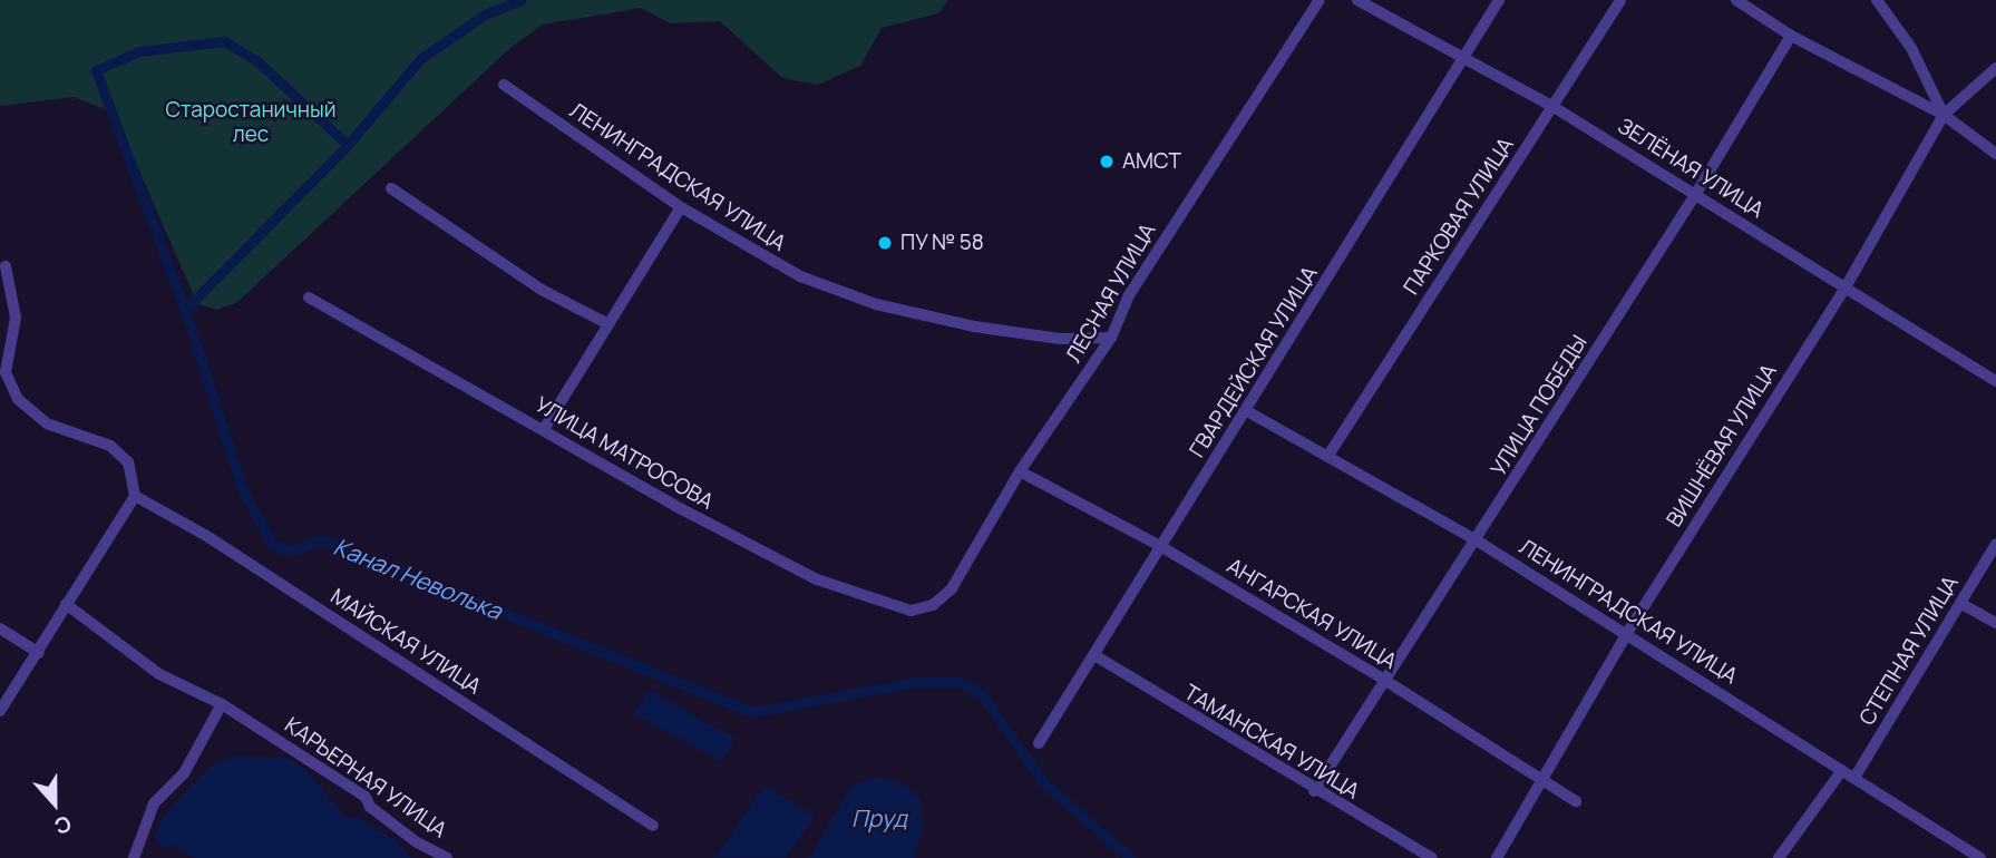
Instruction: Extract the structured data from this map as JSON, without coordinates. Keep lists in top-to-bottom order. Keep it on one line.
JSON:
{"streets":{"street":["ЗЕЛЁНАЯ УЛИЦА","ЛЕНИНГРАДСКАЯ УЛИЦА","ПАРКОВАЯ УЛИЦА","ЛЕСНАЯ УЛИЦА","ГВАРДЕЙСКАЯ УЛИЦА","УЛИЦА ПОБЕДЫ","ВИШНЁВАЯ УЛИЦА","УЛИЦА МАТРОСОВА","АНГАРСКАЯ УЛИЦА","МАЙСКАЯ УЛИЦА","СТЕПНАЯ УЛИЦА","ТАМАНСКАЯ УЛИЦА","КАРЬЕРНАЯ УЛИЦА"]},"crossings":[["ЗЕЛЁНАЯ УЛИЦА","ПАРКОВАЯ УЛИЦА"],["ЗЕЛЁНАЯ УЛИЦА","ГВАРДЕЙСКАЯ УЛИЦА"],["ЗЕЛЁНАЯ УЛИЦА","УЛИЦА ПОБЕДЫ"],["ЗЕЛЁНАЯ УЛИЦА","ВИШНЁВАЯ УЛИЦА"],["ЛЕНИНГРАДСКАЯ УЛИЦА","ПАРКОВАЯ УЛИЦА"],["ЛЕНИНГРАДСКАЯ УЛИЦА","ЛЕСНАЯ УЛИЦА"],["ЛЕНИНГРАДСКАЯ УЛИЦА","ГВАРДЕЙСКАЯ УЛИЦА"],["ЛЕНИНГРАДСКАЯ УЛИЦА","УЛИЦА ПОБЕДЫ"],["ЛЕНИНГРАДСКАЯ УЛИЦА","ВИШНЁВАЯ УЛИЦА"],["ЛЕНИНГРАДСКАЯ УЛИЦА","СТЕПНАЯ УЛИЦА"],["ЛЕСНАЯ УЛИЦА","УЛИЦА МАТРОСОВА"],["ЛЕСНАЯ УЛИЦА","АНГАРСКАЯ УЛИЦА"],["ГВАРДЕЙСКАЯ УЛИЦА","АНГАРСКАЯ УЛИЦА"],["ГВАРДЕЙСКАЯ УЛИЦА","ТАМАНСКАЯ УЛИЦА"],["УЛИЦА ПОБЕДЫ","АНГАРСКАЯ УЛИЦА"],["УЛИЦА ПОБЕДЫ","ТАМАНСКАЯ УЛИЦА"],["ВИШНЁВАЯ УЛИЦА","АНГАРСКАЯ УЛИЦА"]],"water":["Канал Неволька","Пруд"],"parks":["Старостаничный лес"],"places":["АМСТ","ПУ № 58"],"north":"bottom"}
